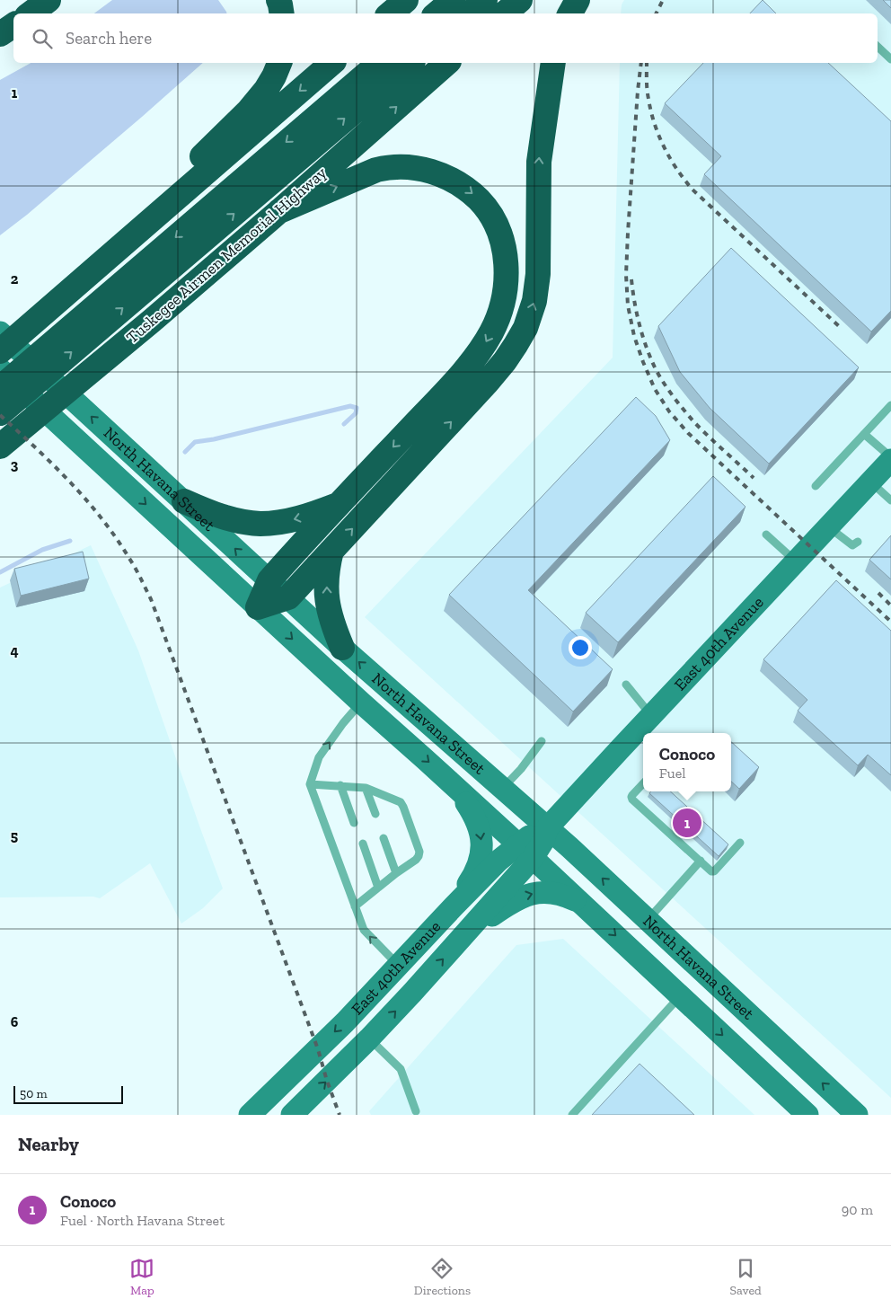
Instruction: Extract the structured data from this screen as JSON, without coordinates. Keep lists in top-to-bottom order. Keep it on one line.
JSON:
{"streets":{"highway":["Tuskegee Airmen Memorial Highway"],"main road":["North Havana Street","East 40th Avenue"]},"crossings":[["North Havana Street","East 40th Avenue"]],"scale_bar":"50 m","page":{"search":"Search here","popup":["Conoco","Fuel"],"pins":"1","scale":"50 m","heading":"Nearby","list":[{"mark":"1","name":"Conoco","note":"Fuel · North Havana Street","value":"90 m"}],"nav":["Map","Directions","Saved"]},"grid":{"rows":["1","2","3","4","5","6"]}}
